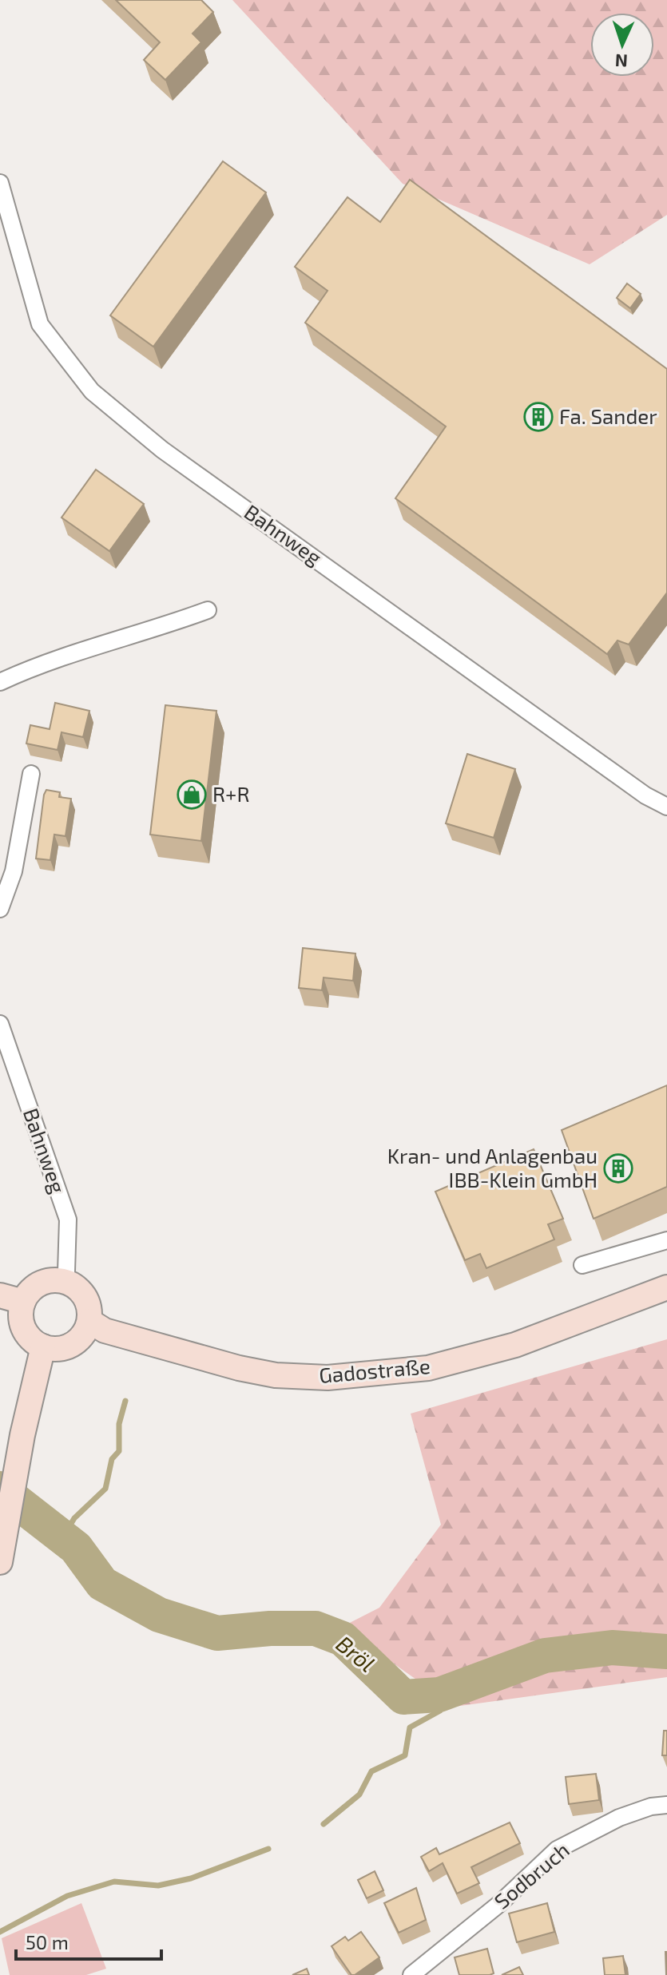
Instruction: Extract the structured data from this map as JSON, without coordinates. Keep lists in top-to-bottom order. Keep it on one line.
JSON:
{"streets":{"main road":["Gadostraße"],"street":["Bahnweg","Sodbruch"]},"crossings":[["Bahnweg","Gadostraße"]],"water":["Bröl"],"places":{"building":["Fa. Sander","Kran- und Anlagenbau IBB-Klein GmbH"],"shop":["R+R"]},"scale_bar":"50 m","north":"bottom"}
